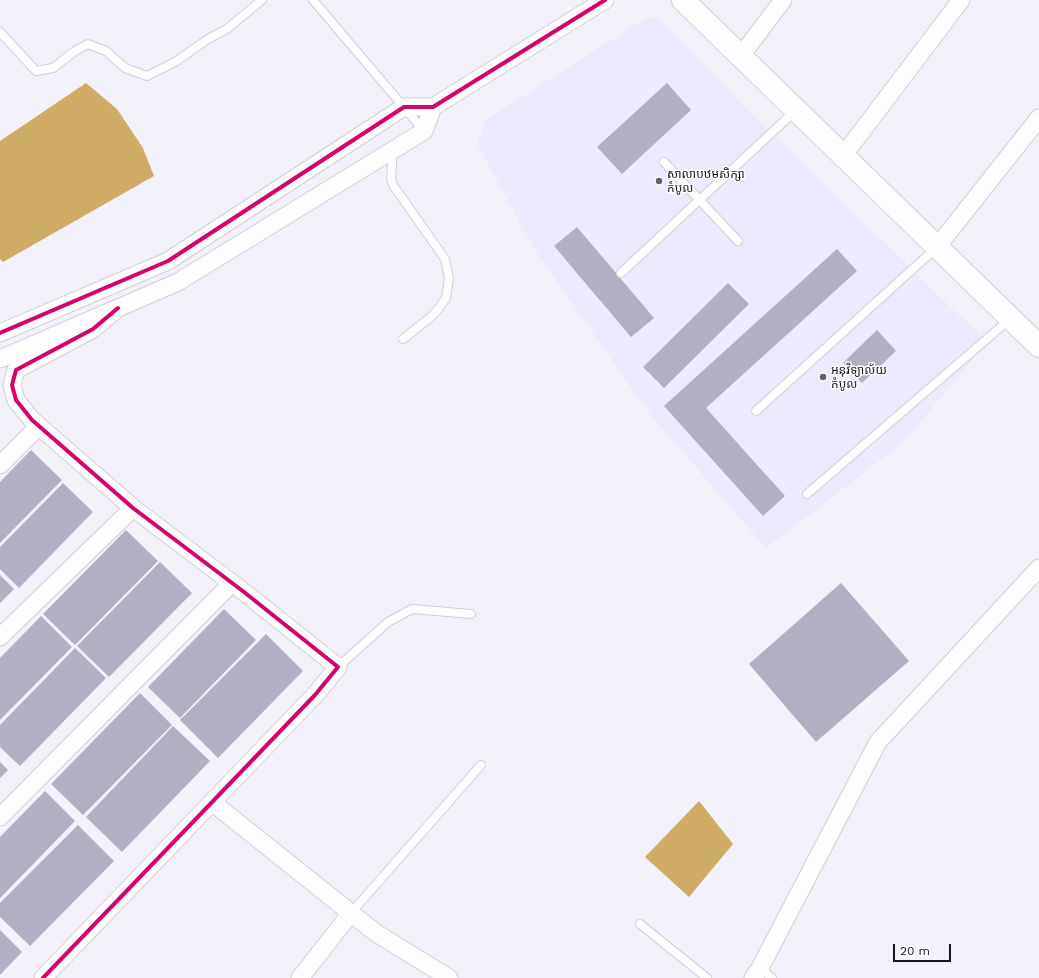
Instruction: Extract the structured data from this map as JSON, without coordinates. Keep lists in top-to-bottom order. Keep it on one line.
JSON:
{"places":["សាលាបឋមសិក្សា កំបូល","អនុវិទ្យាល័យ កំបូល"],"scale_bar":"20 m"}
